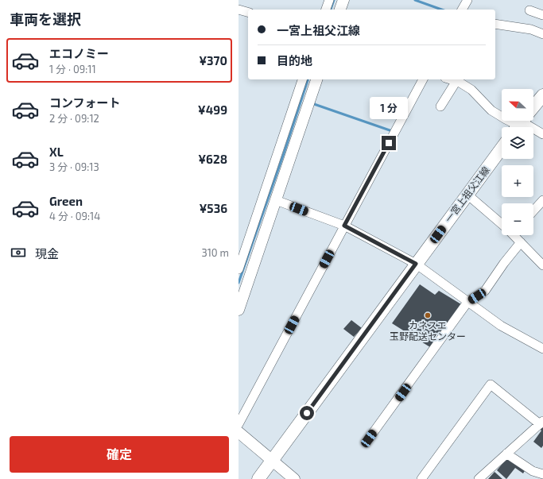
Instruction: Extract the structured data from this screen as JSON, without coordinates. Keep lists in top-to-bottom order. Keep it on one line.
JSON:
{"streets":{"main road":["一宮上祖父江線"]},"places":["カネスエ 玉野配送センター"],"north":"left","page":{"heading":"車両を選択","banner":["一宮上祖父江線","目的地"],"list":[{"name":"エコノミー","note":"1 分 · 09:11","value":"¥370"},{"name":"コンフォート","note":"2 分 · 09:12","value":"¥499"},{"name":"XL","note":"3 分 · 09:13","value":"¥628"},{"name":"Green","note":"4 分 · 09:14","value":"¥536"}],"map_buttons":["+","−"],"bubble":"1 分","pay":["現金","310 m"],"buttons":"確定"}}
